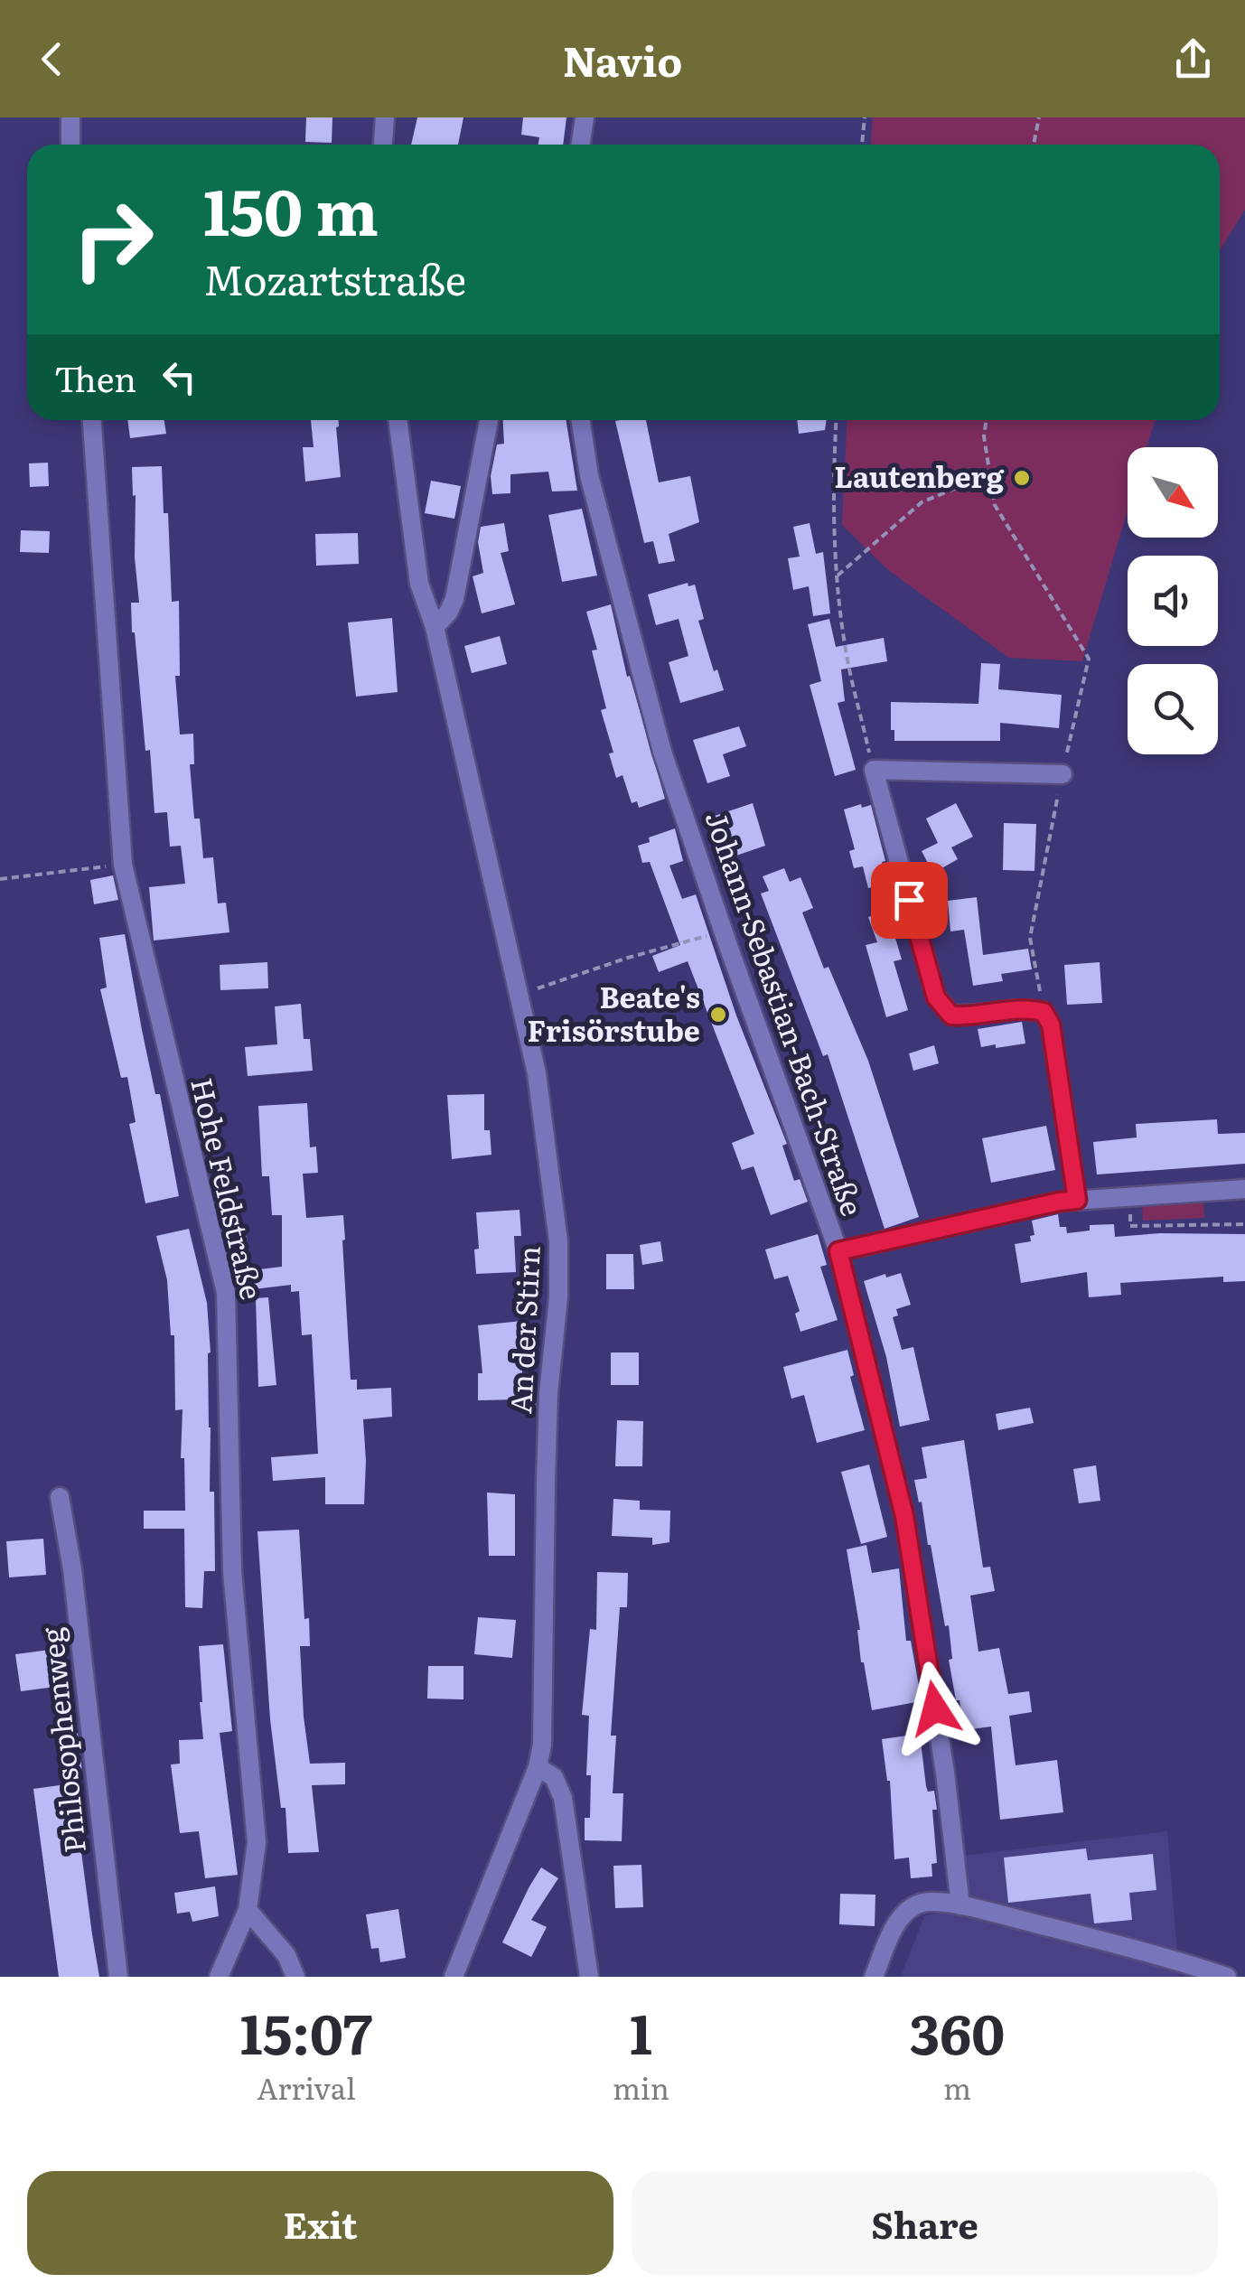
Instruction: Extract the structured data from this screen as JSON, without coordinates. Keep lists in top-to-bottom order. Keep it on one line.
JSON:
{"streets":{"street":["Johann-Sebastian-Bach-Straße","Hohe Feldstraße","An der Stirn","Philosophenweg"]},"places":["Lautenberg","Beate's Frisörstube"],"north":"bottom right","page":{"header":"Navio","turn":["150 m","Mozartstraße"],"then":"Then","eta":["15:07","Arrival","1","min","360","m"],"buttons":["Exit","Share"]}}
